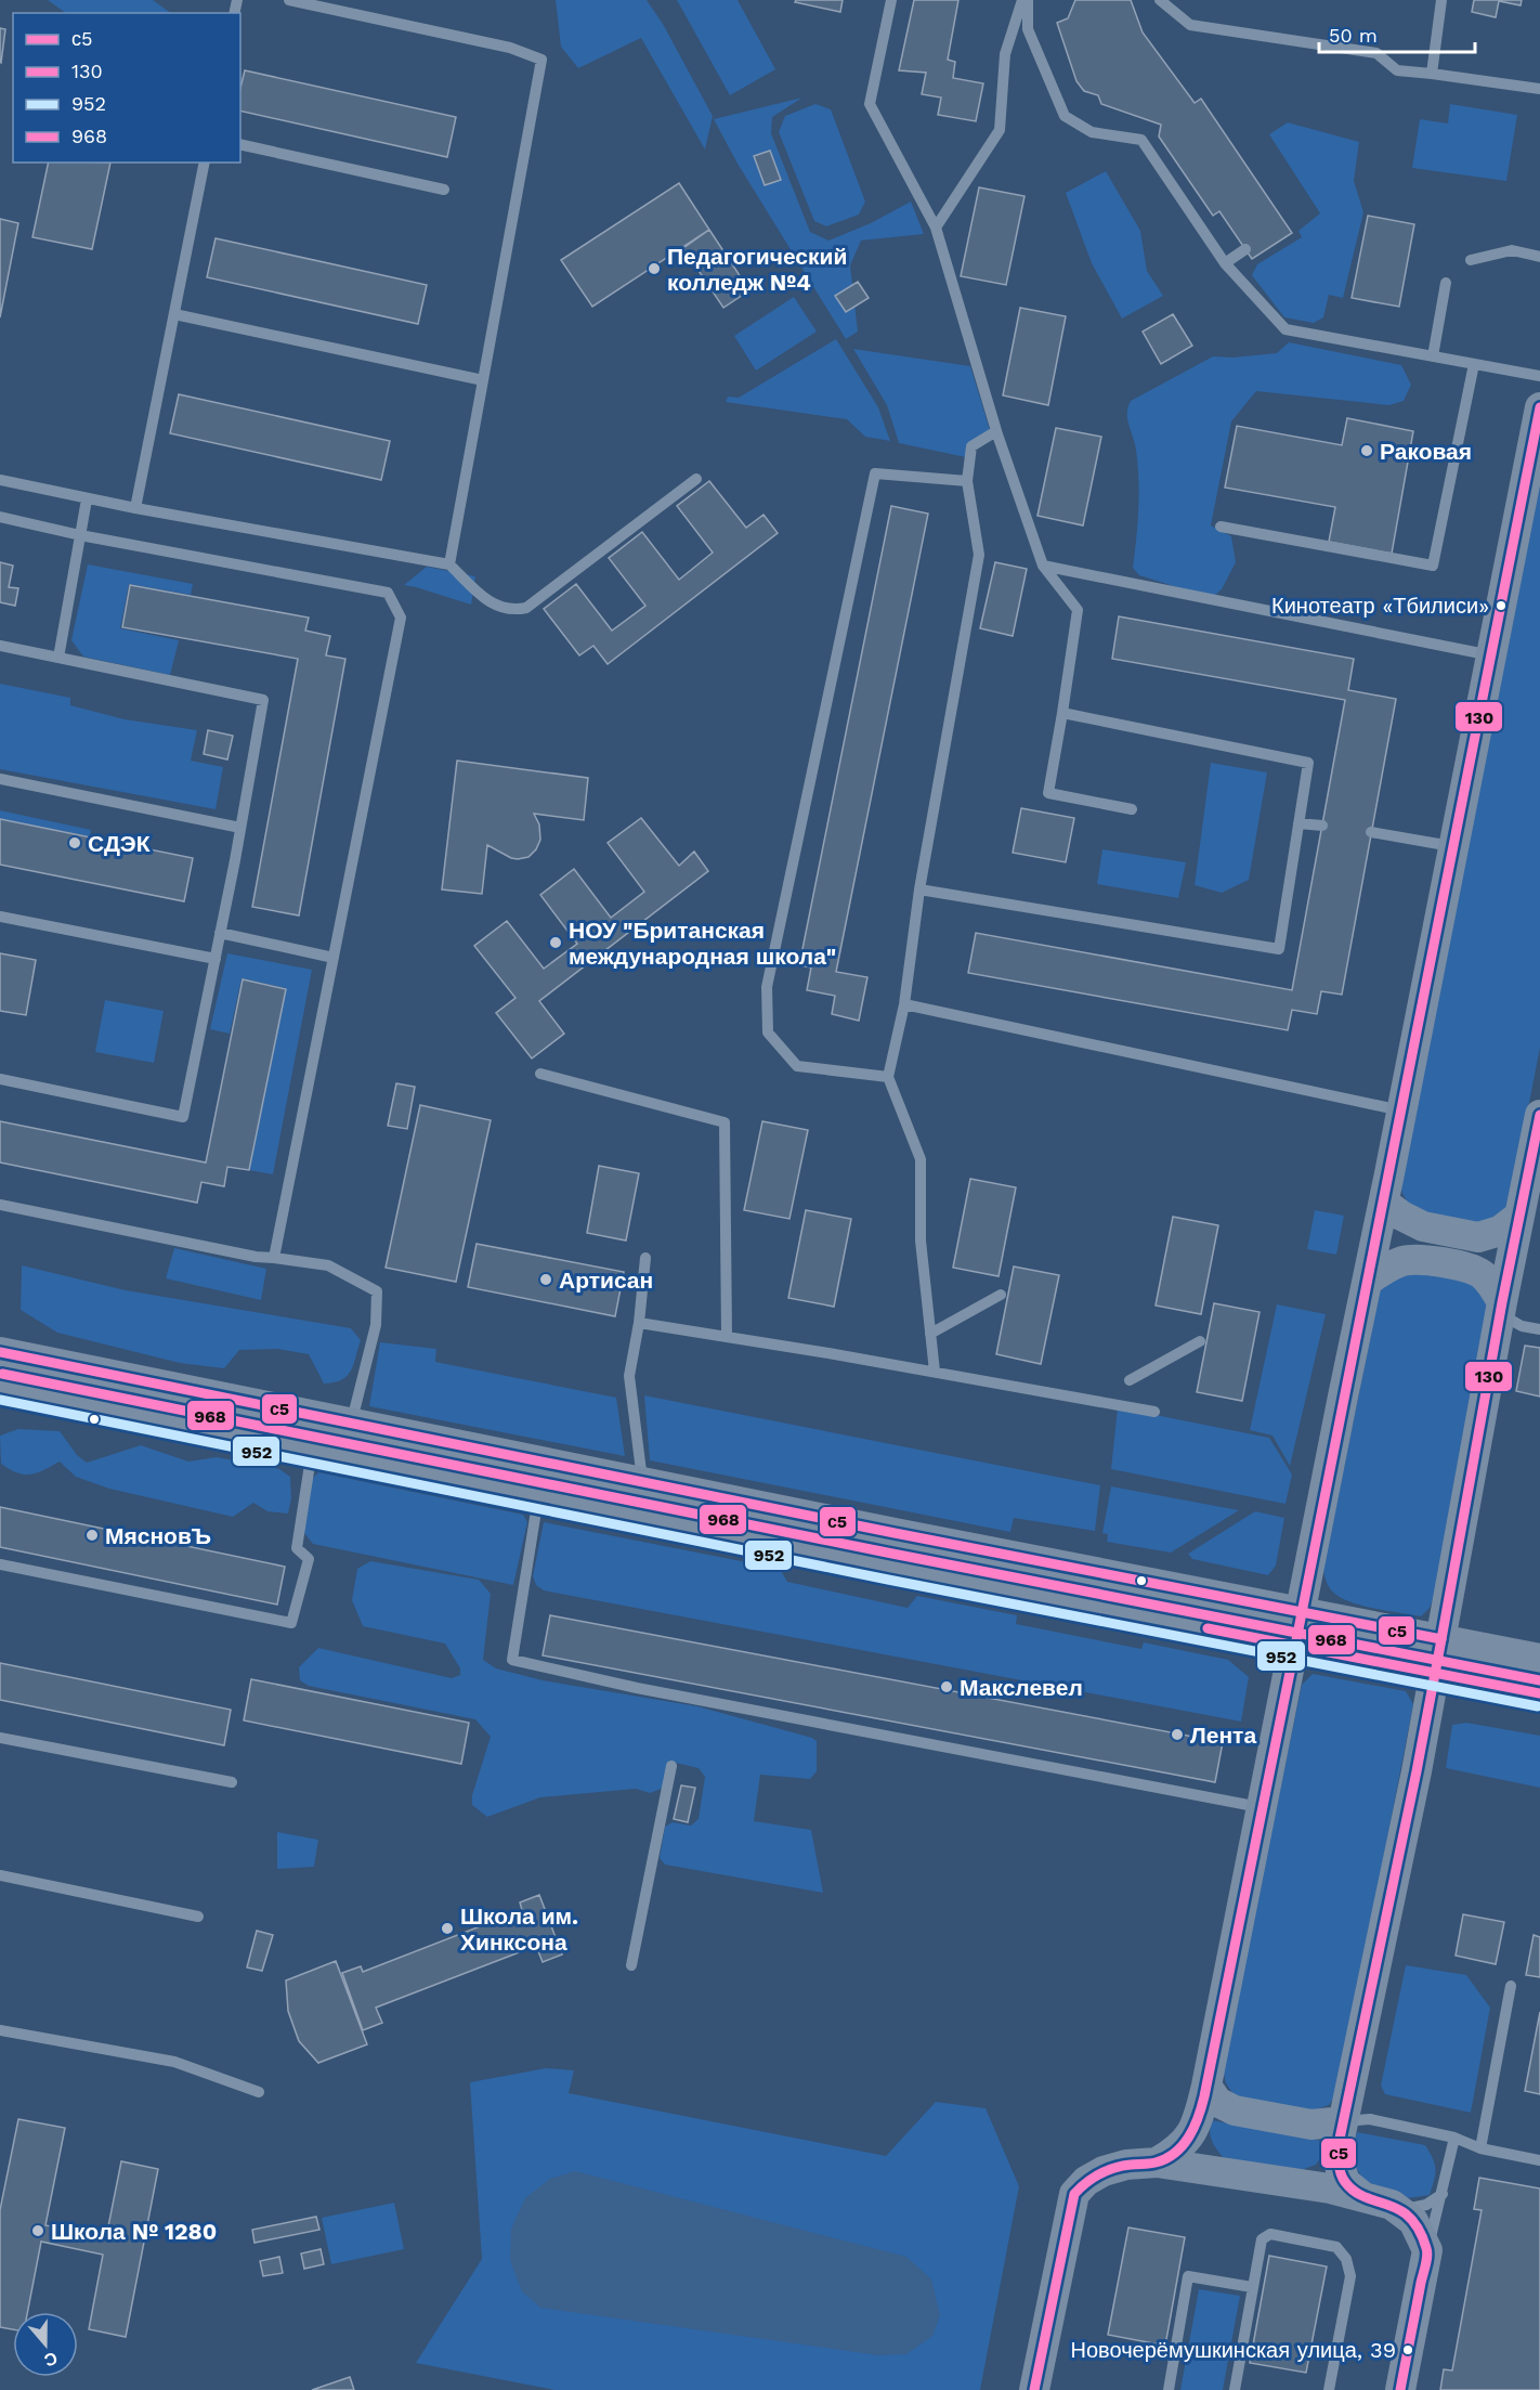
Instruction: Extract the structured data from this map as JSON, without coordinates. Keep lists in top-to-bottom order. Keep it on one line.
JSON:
{"places":["Педагогический колледж №4","Раковая","Кинотеатр «Тбилиси»","СДЭК","НОУ \"Британская международная школа\"","Артисан","МясновЪ","Макслевел","Лента","Школа им. Хинксона","Школа № 1280","Новочерёмушкинская улица, 39"],"lines":["transit line 130","transit line с5","transit line 968","transit line 952"],"legend":["с5","130","952","968"],"scale_bar":"50 m","north":"bottom"}
